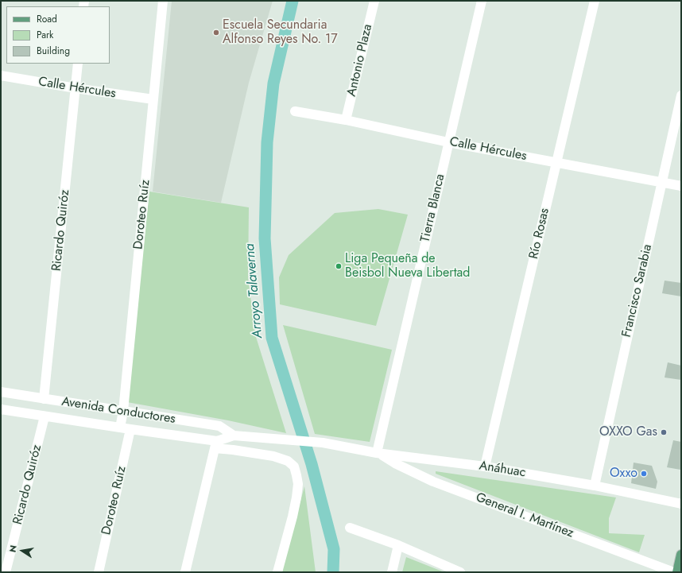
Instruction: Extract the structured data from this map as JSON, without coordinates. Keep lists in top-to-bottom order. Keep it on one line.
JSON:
{"streets":{"street":["Antonio Plaza","Calle Hércules","Tierra Blanca","Doroteo Ruíz","Ricardo Quiróz","Río Rosas","Francisco Sarabia","Avenida Conductores","Anáhuac","General I. Martínez"]},"crossings":[["Antonio Plaza","Calle Hércules"],["Calle Hércules","Tierra Blanca"],["Calle Hércules","Doroteo Ruíz"],["Calle Hércules","Ricardo Quiróz"],["Calle Hércules","Río Rosas"],["Calle Hércules","Francisco Sarabia"],["Tierra Blanca","Anáhuac"],["Tierra Blanca","General I. Martínez"],["Doroteo Ruíz","Avenida Conductores"],["Ricardo Quiróz","Avenida Conductores"],["Río Rosas","Anáhuac"],["Francisco Sarabia","Anáhuac"],["Avenida Conductores","Anáhuac"],["Anáhuac","General I. Martínez"]],"water":["Arroyo Talaverna"],"places":["Escuela Secundaria Alfonso Reyes No. 17","Liga Pequeña de Beisbol Nueva Libertad","OXXO Gas","Oxxo"],"legend":["Road","Park","Building"],"north":"left"}
